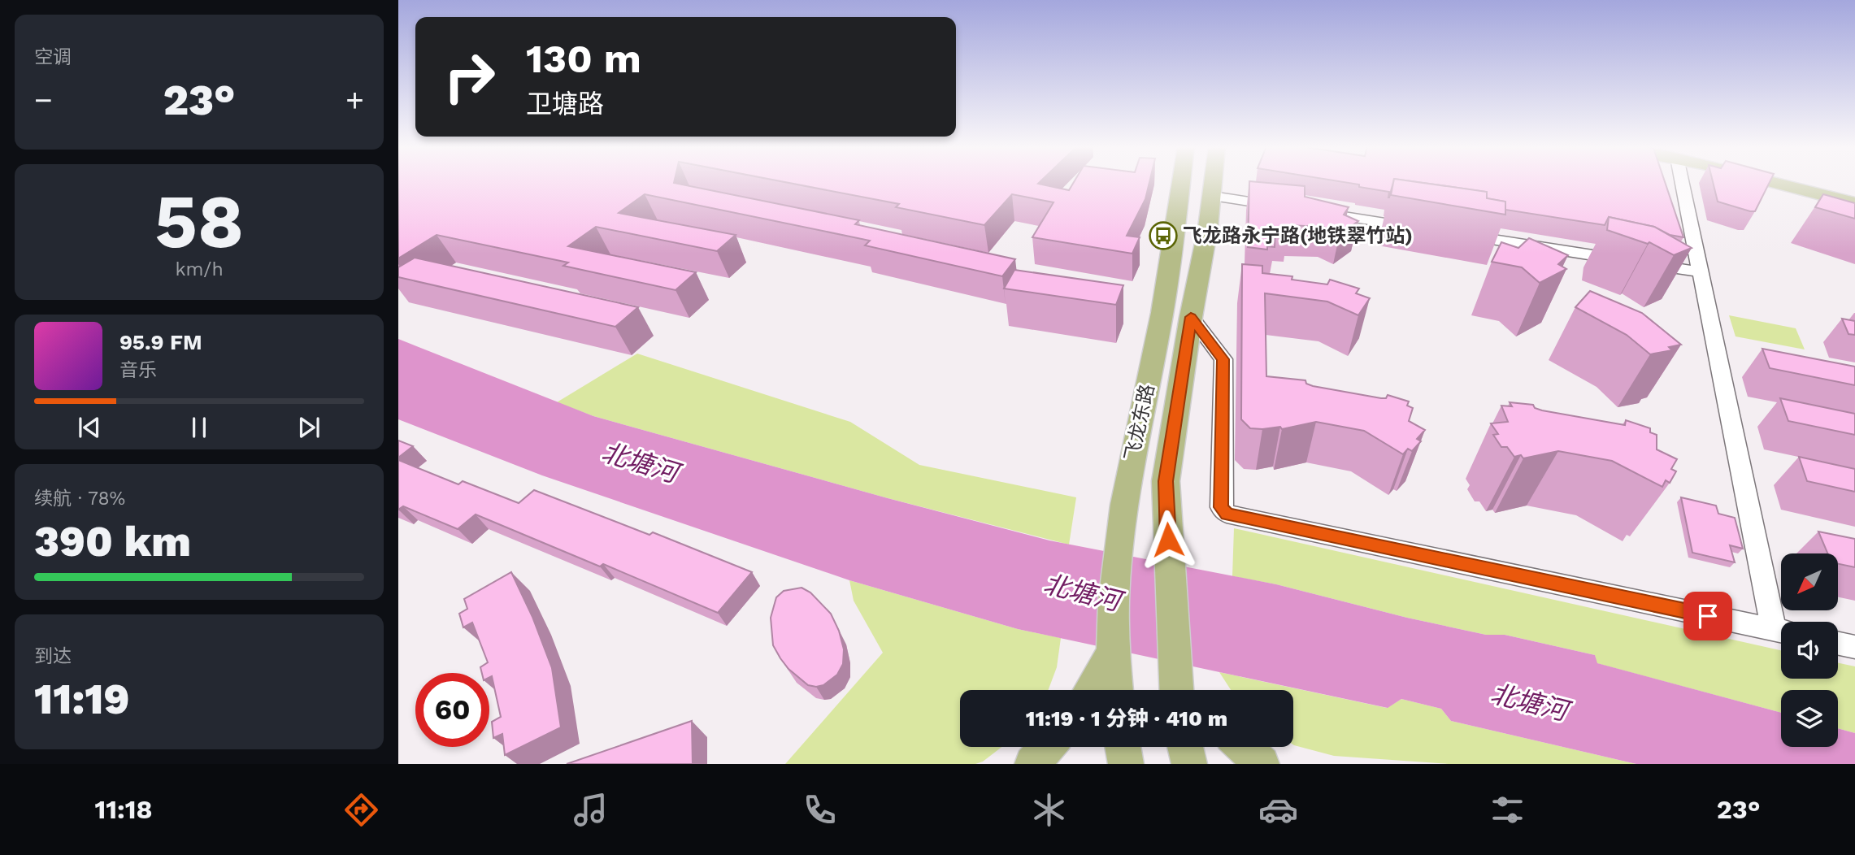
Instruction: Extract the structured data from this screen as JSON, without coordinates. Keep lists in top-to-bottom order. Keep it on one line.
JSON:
{"streets":{"main road":["飞龙东路"]},"water":["北塘河"],"places":{"bus stop":["飞龙路永宁路(地铁翠竹站)"]},"north":"bottom left","page":{"tile":["空调",["58","km/h"],["续航 · 78%","390 km"],["到达","11:19"]],"turn":["130 m","卫塘路"],"heat":["−","23°","+"],"song":["95.9 FM","音乐"],"limit":"60","trip":"11:19 · 1 分钟 · 410 m","tabs":["11:18","23°"]}}
